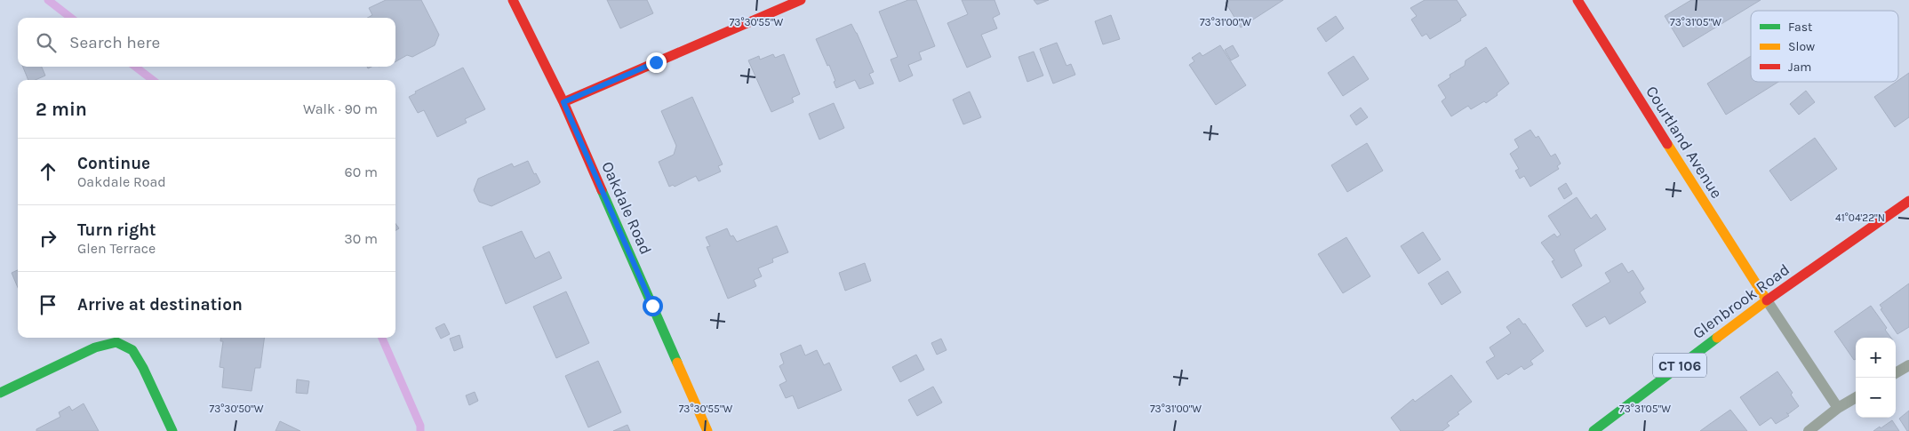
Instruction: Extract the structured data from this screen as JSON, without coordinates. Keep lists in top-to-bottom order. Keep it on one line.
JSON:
{"streets":{"street":["Courtland Avenue","Oakdale Road","Glenbrook Road","CT 106"]},"crossings":[["Courtland Avenue","Glenbrook Road"]],"legend":["Fast","Slow","Jam"],"page":{"search":"Search here","heading":["2 min","Walk · 90 m"],"list":[["Continue","Oakdale Road","60 m"],["Turn right","Glen Terrace","30 m"],"Arrive at destination"],"map_buttons":["+","−"]},"coordinates":["73°30'55\"W","73°31'00\"W","73°31'05\"W","41°04'22\"N","73°30'50\"W"]}
